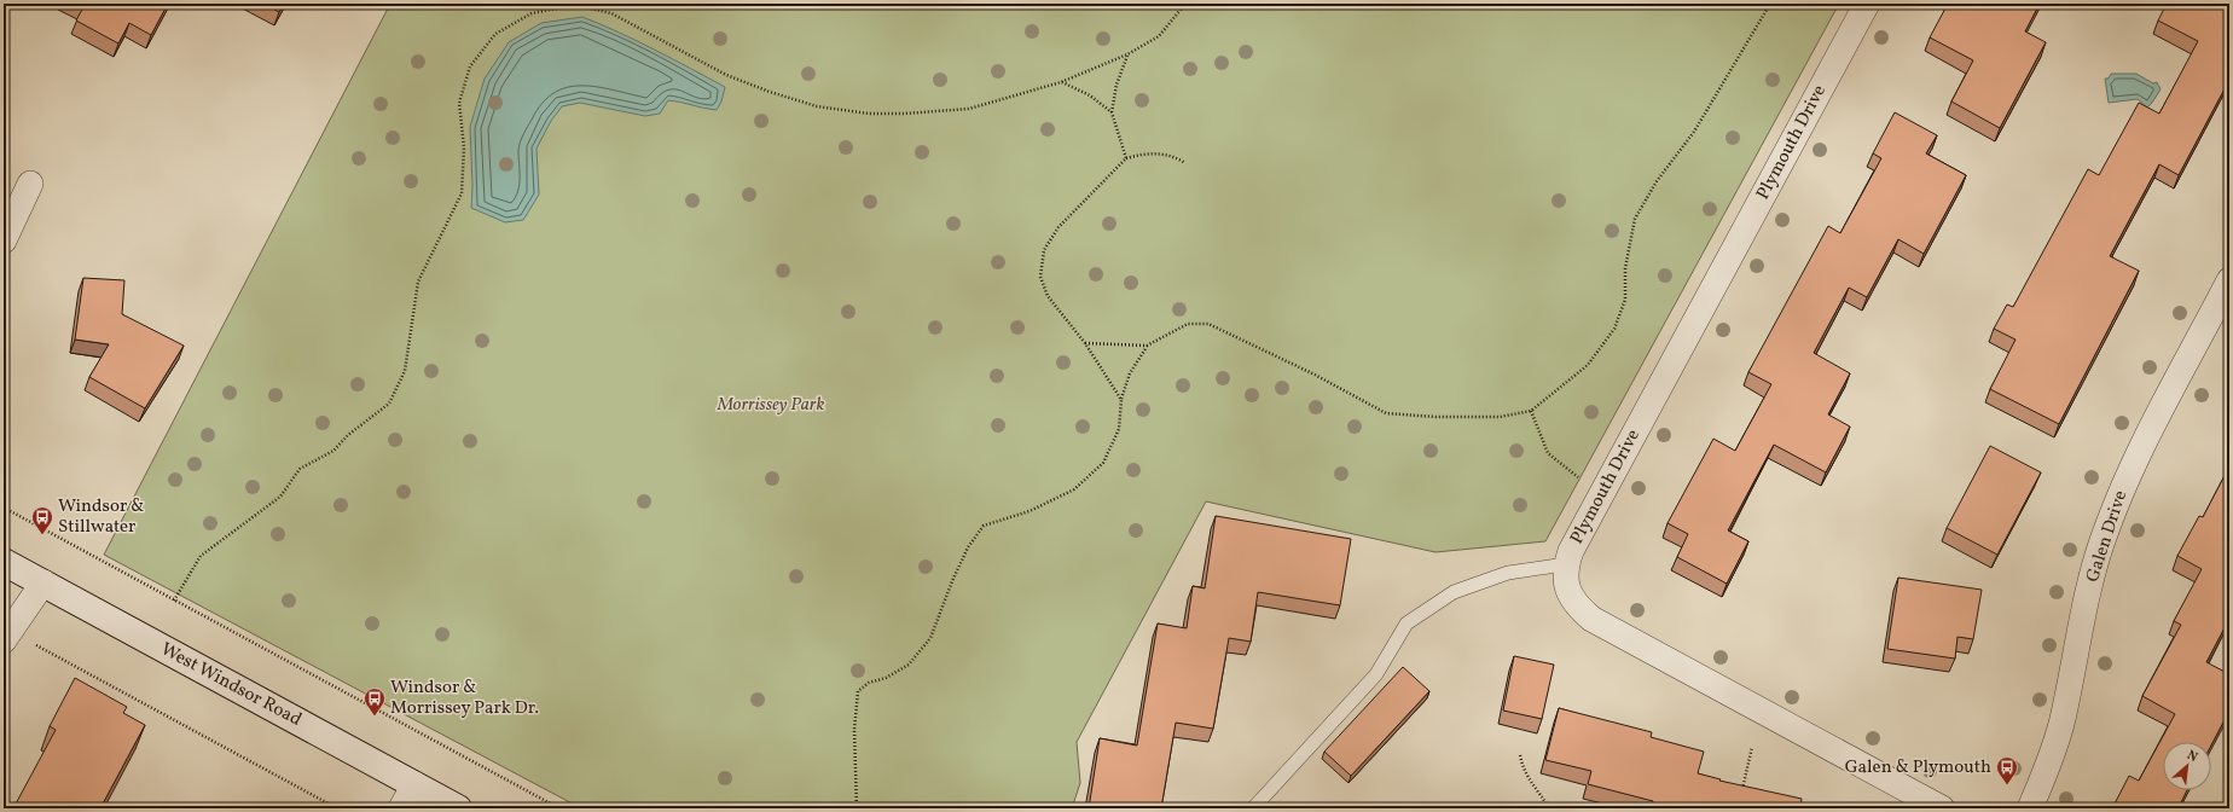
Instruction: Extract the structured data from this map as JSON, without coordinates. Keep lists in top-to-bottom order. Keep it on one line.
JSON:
{"streets":{"main road":["West Windsor Road"],"street":["Plymouth Drive","Galen Drive"]},"parks":["Morrissey Park"],"places":{"bus stop":["Windsor & Stillwater","Windsor & Morrissey Park Dr.","Galen & Plymouth"]},"north":"top right"}
